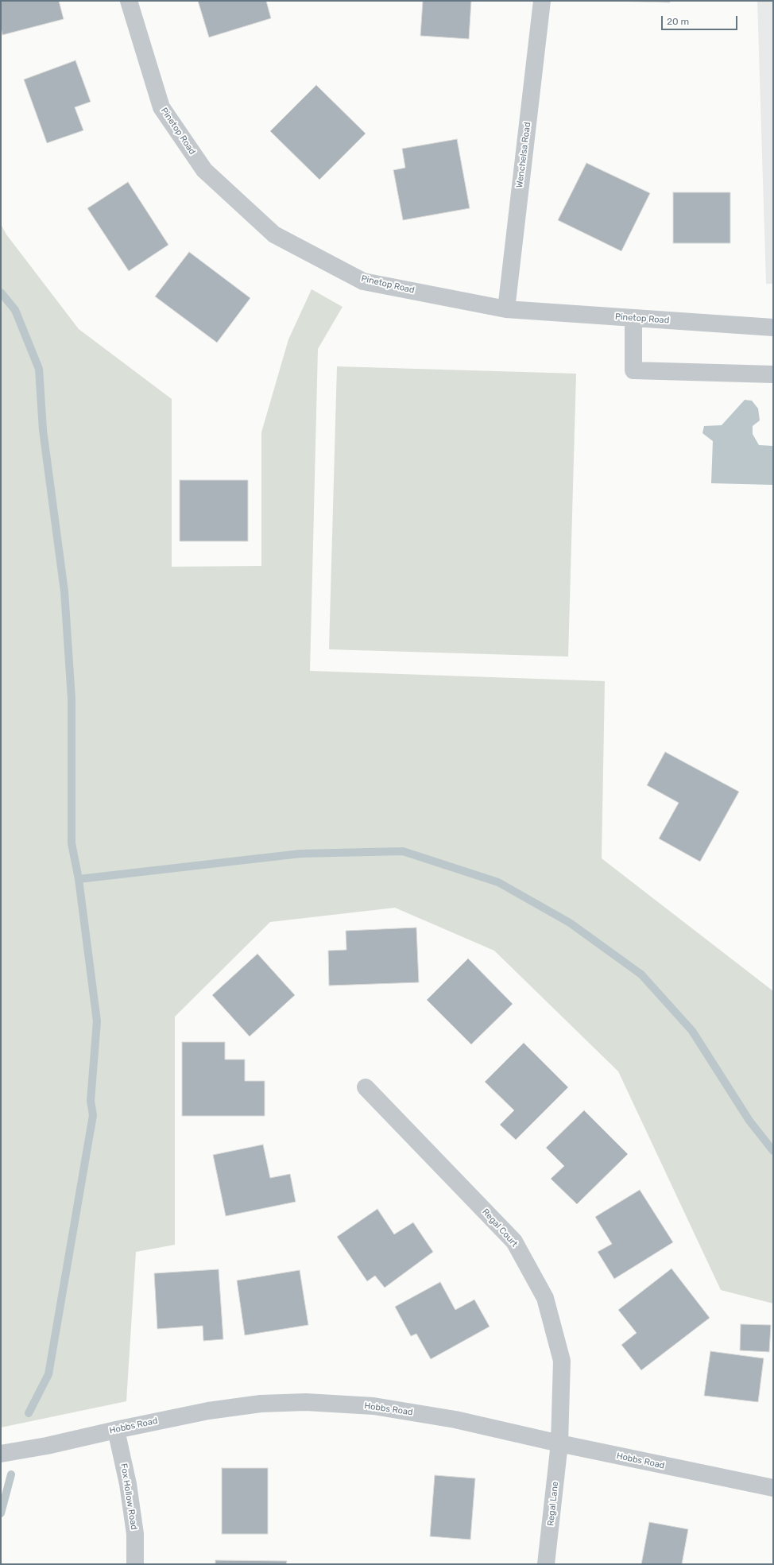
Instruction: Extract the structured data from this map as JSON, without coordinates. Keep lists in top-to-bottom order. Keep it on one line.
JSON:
{"streets":{"street":["Pinetop Road","Wenchelsa Road","Regal Court","Hobbs Road","Fox Hollow Road","Regal Lane"]},"crossings":[["Pinetop Road","Wenchelsa Road"],["Regal Court","Hobbs Road"],["Regal Court","Regal Lane"],["Hobbs Road","Fox Hollow Road"],["Hobbs Road","Regal Lane"]],"scale_bar":"20 m"}
